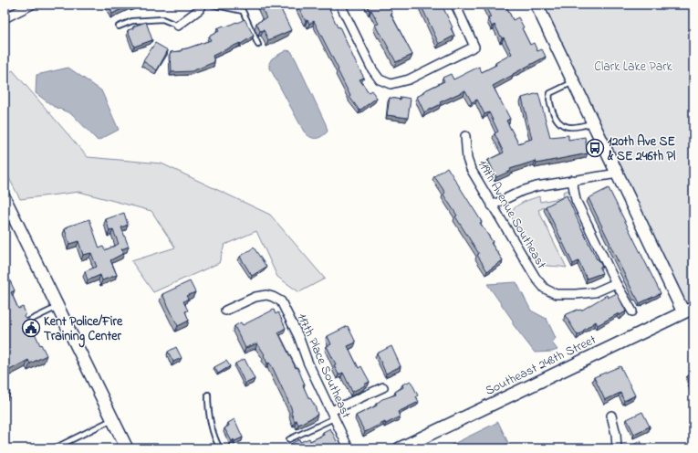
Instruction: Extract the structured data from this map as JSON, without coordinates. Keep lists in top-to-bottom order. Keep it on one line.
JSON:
{"streets":{"street":["119th Avenue Southeast","Southeast 248th Street","117th Place Southeast"]},"parks":["Clark Lake Park"],"places":{"bus stop":["120th Ave SE & SE 246th Pl"],"public building":["Kent Police/Fire Training Center"]}}
